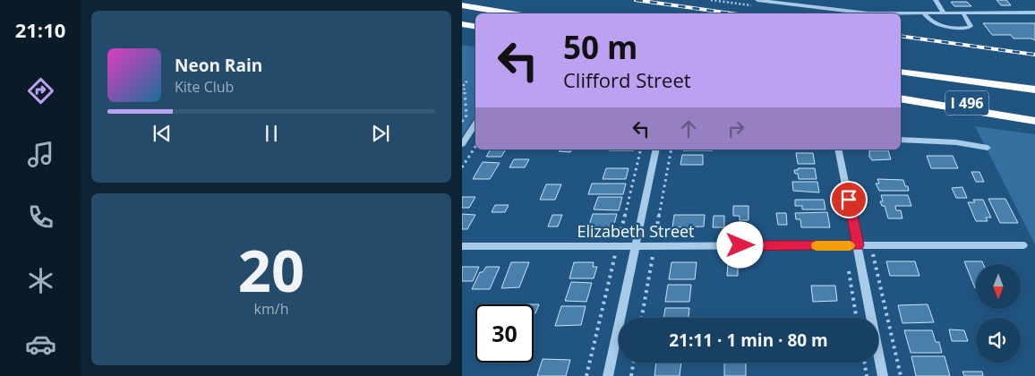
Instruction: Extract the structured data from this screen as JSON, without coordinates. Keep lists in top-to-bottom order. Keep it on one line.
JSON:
{"streets":{"highway":["I 496"],"street":["Elizabeth Street"]},"north":"bottom","page":{"tabs":"21:10","turn":["50 m","Clifford Street"],"song":["Neon Rain","Kite Club"],"tile":["20","km/h"],"limit":"30","trip":"21:11 · 1 min · 80 m"}}
